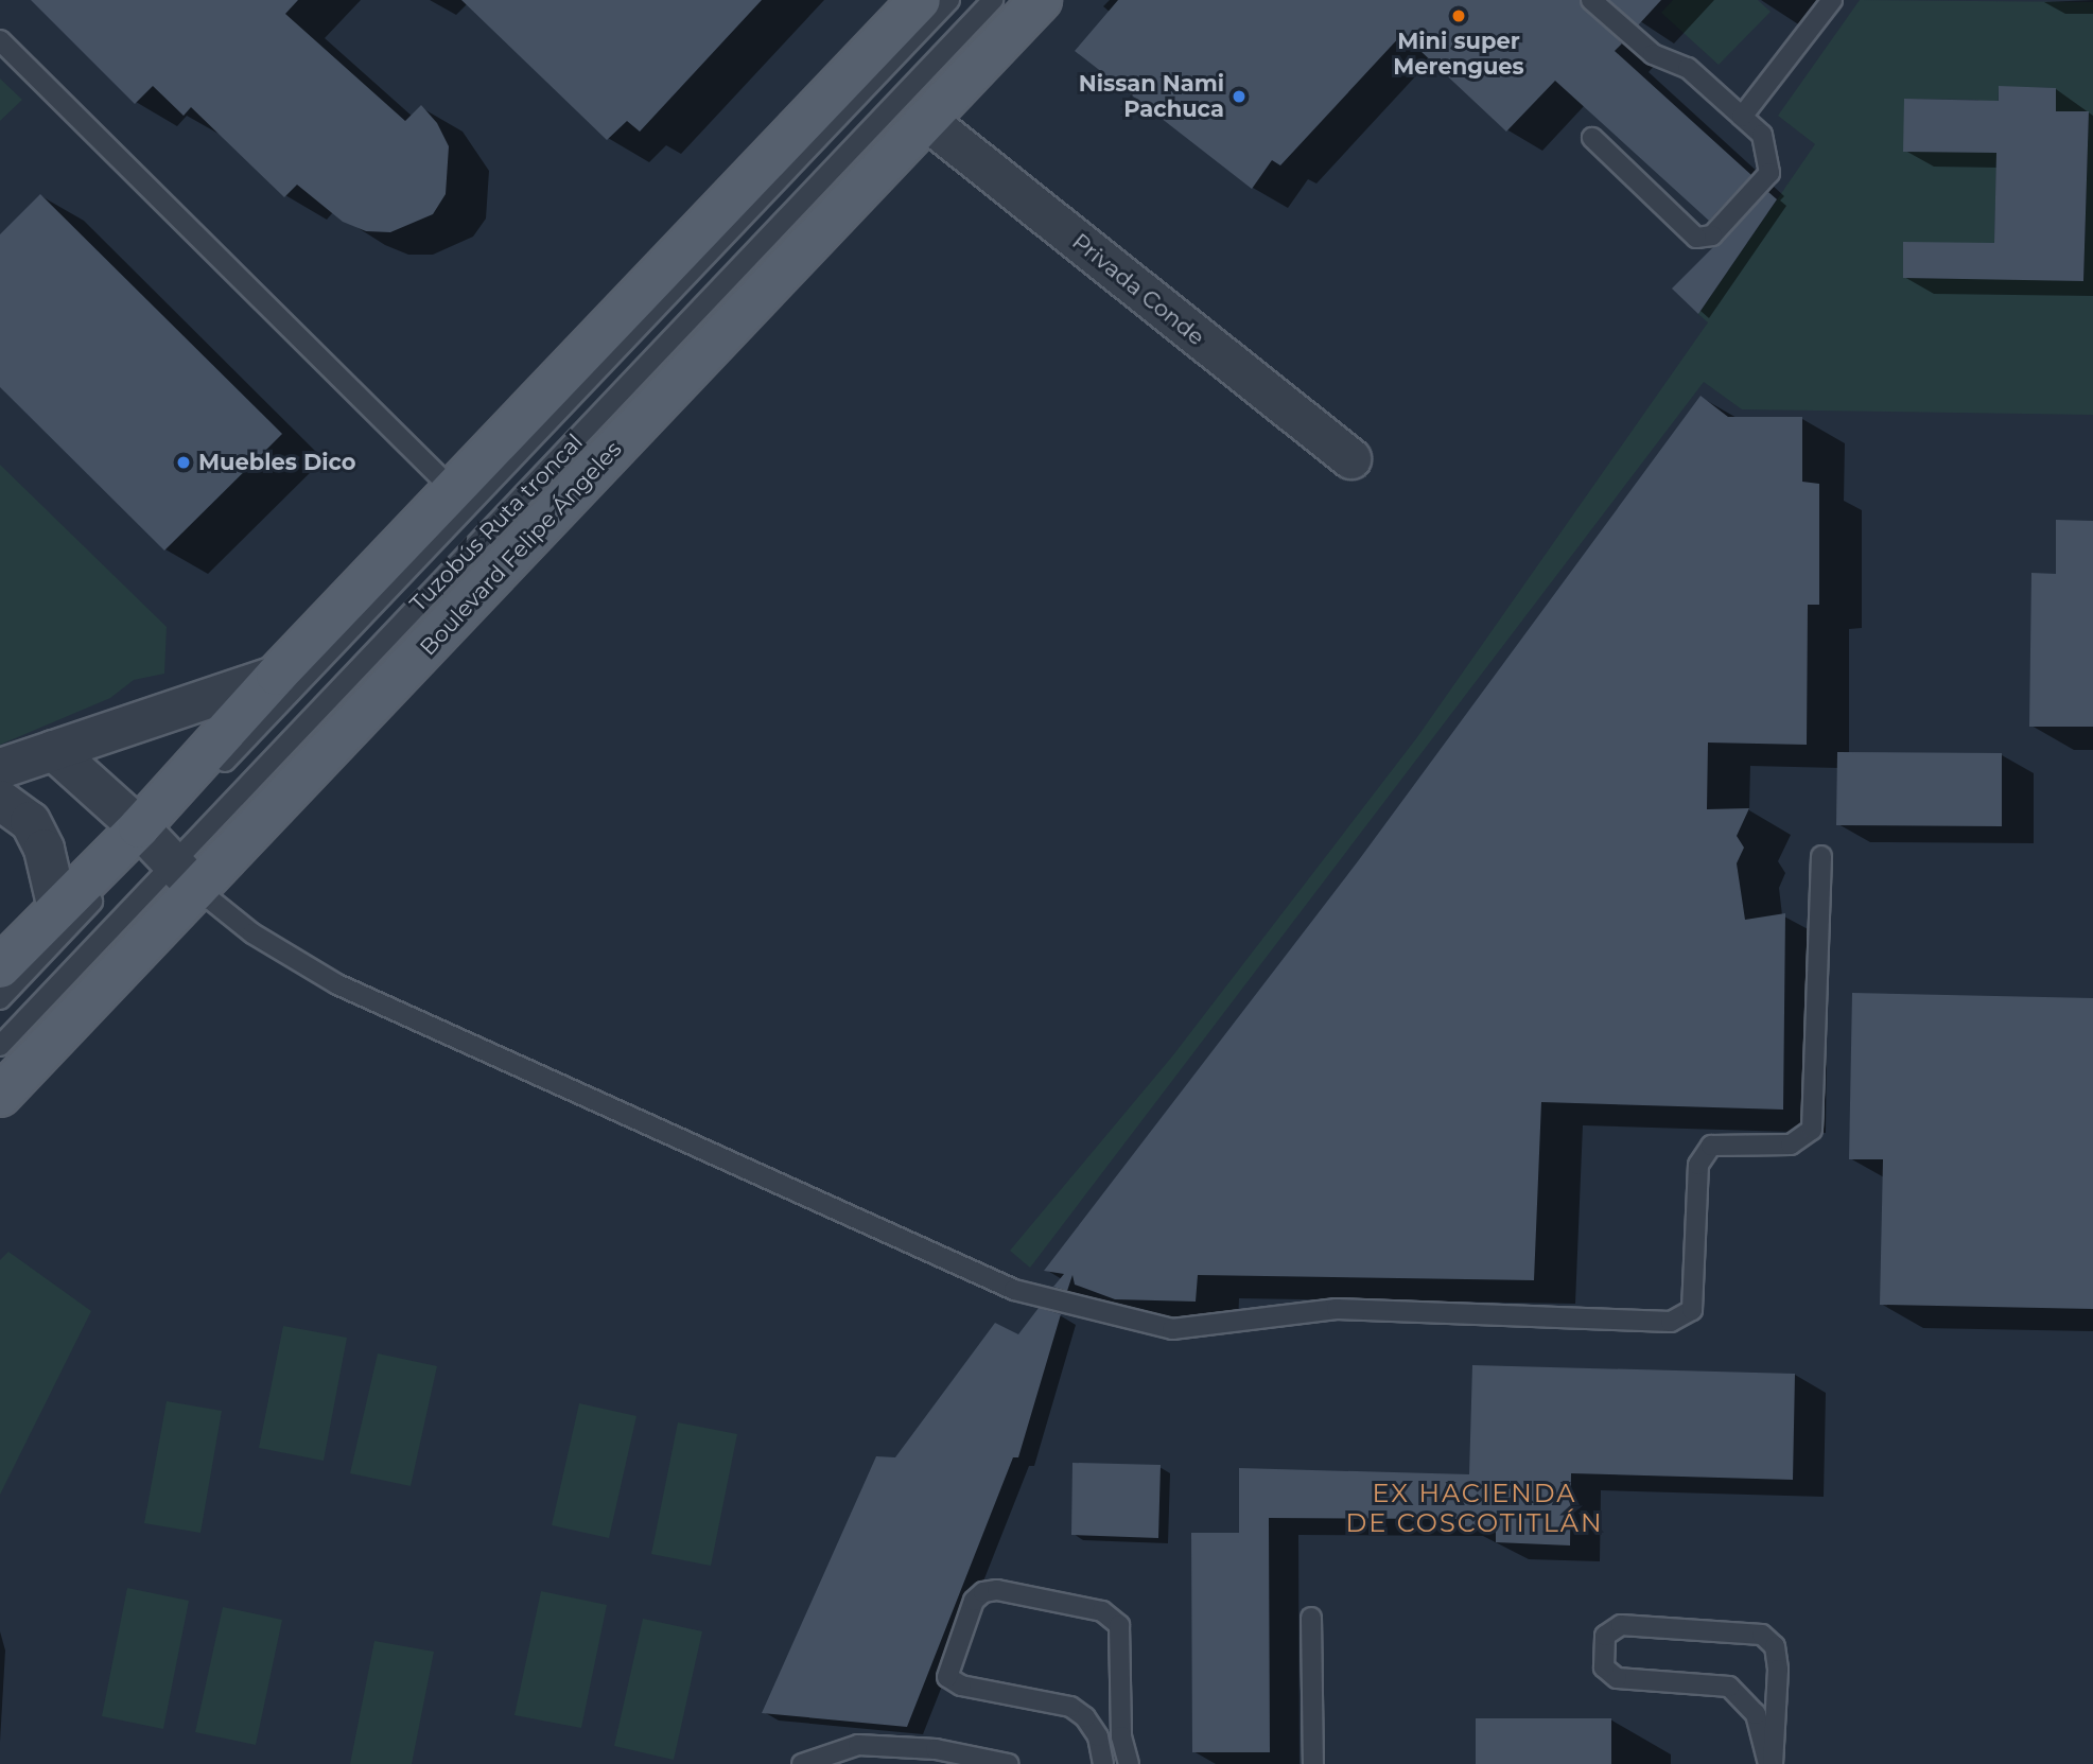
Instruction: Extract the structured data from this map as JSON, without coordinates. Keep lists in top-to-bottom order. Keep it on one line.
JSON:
{"streets":{"main road":["Boulevard Felipe Ángeles"],"street":["Privada Conde"],"lane":["Tuzobús Ruta troncal"]},"crossings":[["Privada Conde","Boulevard Felipe Ángeles"],["Tuzobús Ruta troncal","Boulevard Felipe Ángeles"]],"districts":["EX HACIENDA DE COSCOTITLÁN"],"places":["Mini super Merengues","Nissan Nami Pachuca","Muebles Dico"]}
